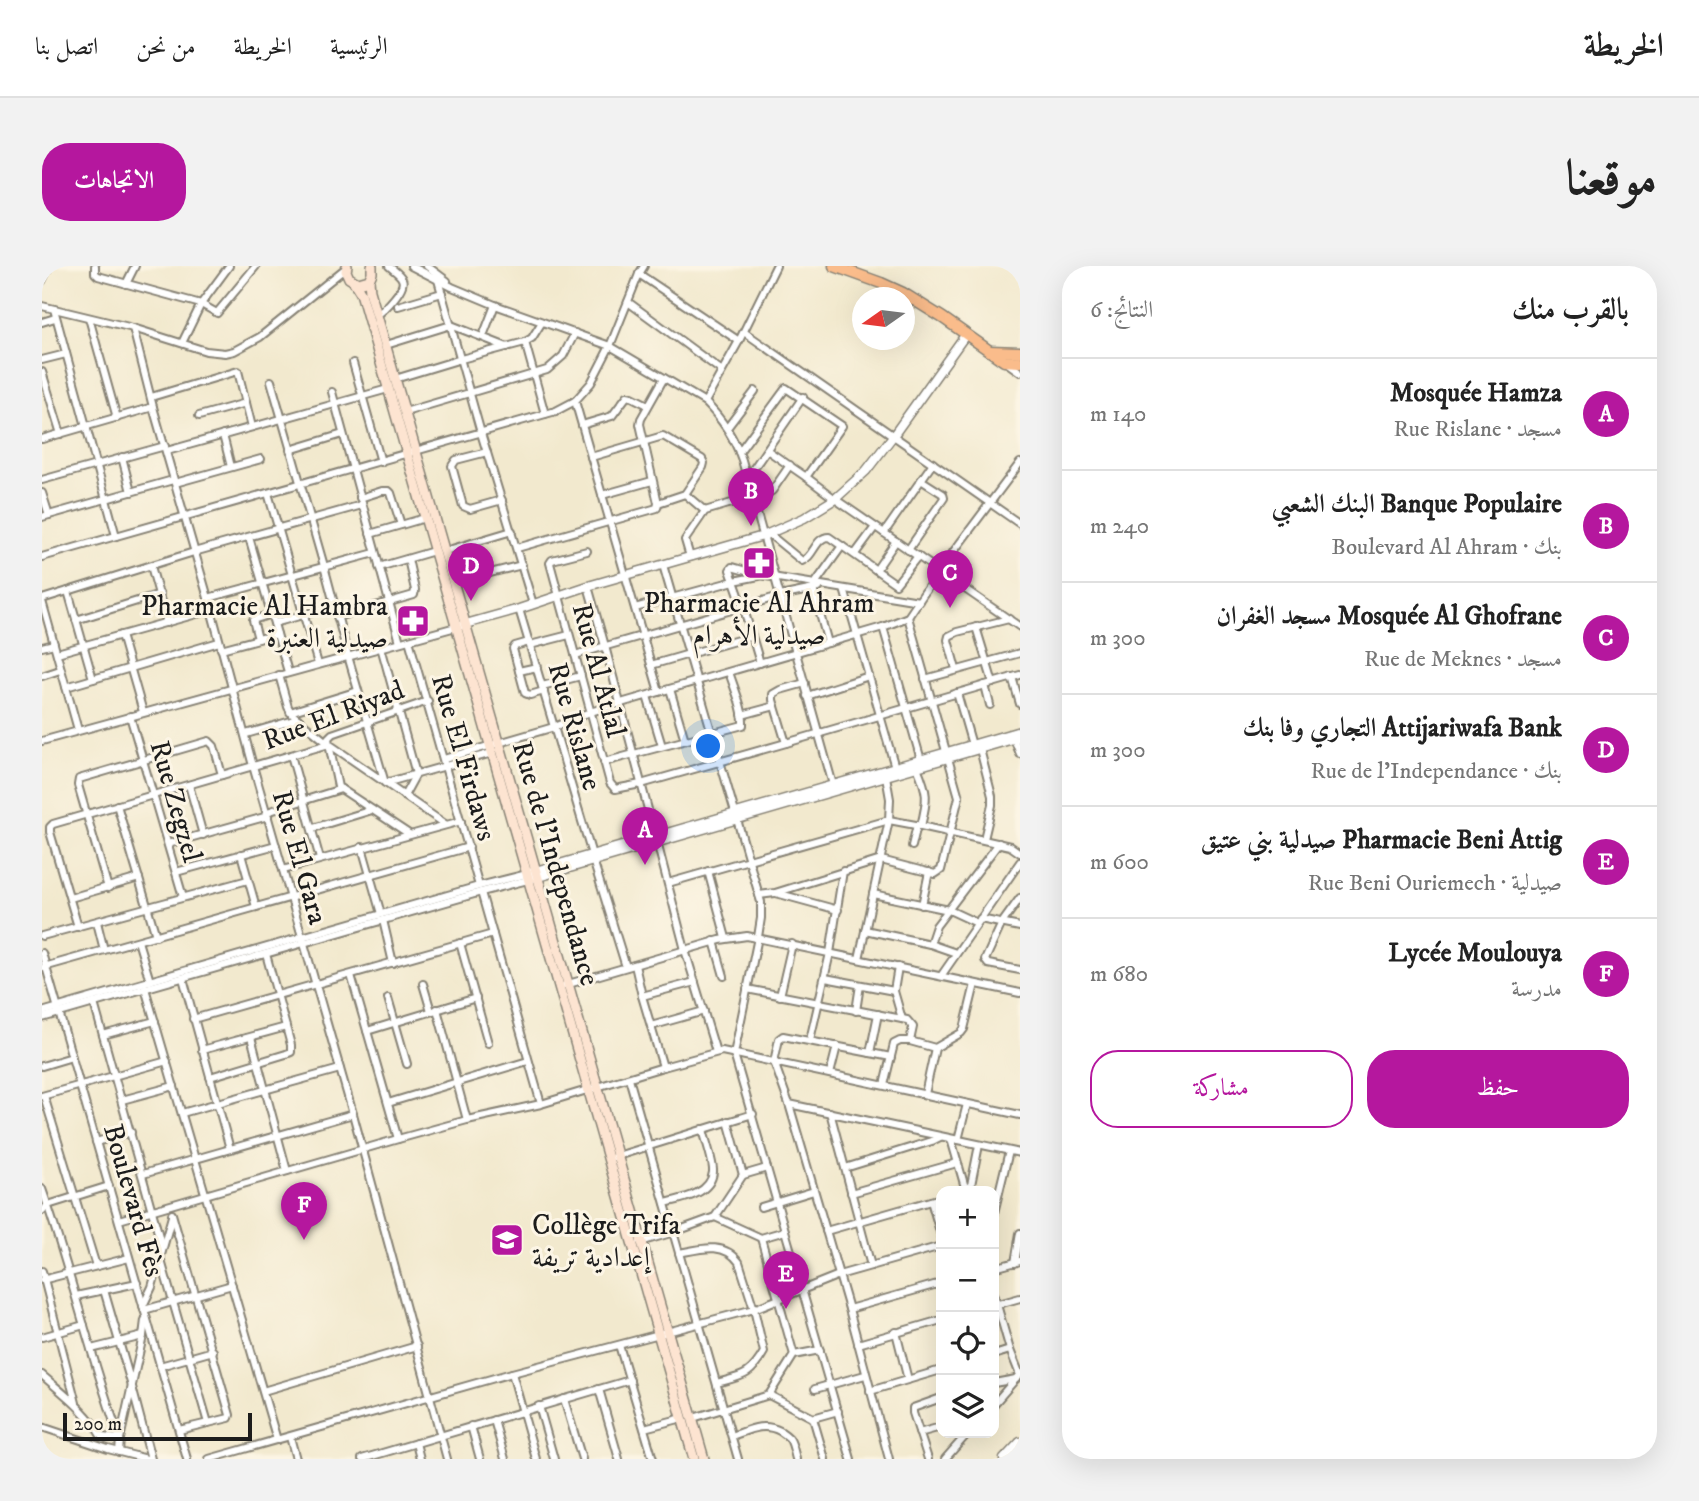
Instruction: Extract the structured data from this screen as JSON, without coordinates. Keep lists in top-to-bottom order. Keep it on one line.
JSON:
{"streets":{"main road":["Rue de l'Independance"],"street":["Rue Al Atlal","Rue El Riyad","Rue Rislane","Rue El Firdaws","Rue Zegzel","Rue El Gara","Boulevard Fès"]},"crossings":[["Rue El Riyad","Rue El Firdaws"],["Rue El Riyad","Rue Zegzel"],["Rue El Riyad","Rue El Gara"]],"places":{"pharmacy":["Pharmacie Al Ahram صيدلية الأهرام","Pharmacie Al Hambra صيدلية العنبرة"],"school or university":["Collège Trifa إعدادية تريفة"]},"scale_bar":"200 m","north":"left","page":{"header":"الخريطة","nav":["الرئيسية","الخريطة","من نحن","اتصل بنا"],"title":"موقعنا","buttons":["الاتجاهات",["حفظ","مشاركة"]],"heading":["بالقرب منك","النتائج: 6"],"list":[{"mark":"A","name":"Mosquée Hamza","note":"مسجد · Rue Rislane","value":"140 m"},{"mark":"B","name":"Banque Populaire البنك الشعبي","note":"بنك · Boulevard Al Ahram","value":"240 m"},{"mark":"C","name":"Mosquée Al Ghofrane مسجد الغفران","note":"مسجد · Rue de Meknes","value":"300 m"},{"mark":"D","name":"Attijariwafa Bank التجاري وفا بنك","note":"بنك · Rue de l'Independance","value":"300 m"},{"mark":"E","name":"Pharmacie Beni Attig صيدلية بني عتيق","note":"صيدلية · Rue Beni Ouriemech","value":"600 m"},{"mark":"F","name":"Lycée Moulouya","note":"مدرسة","value":"680 m"}],"pins":["B","D","C","A","F","E"],"map_buttons":["+","−"],"scale":"200 m"}}
